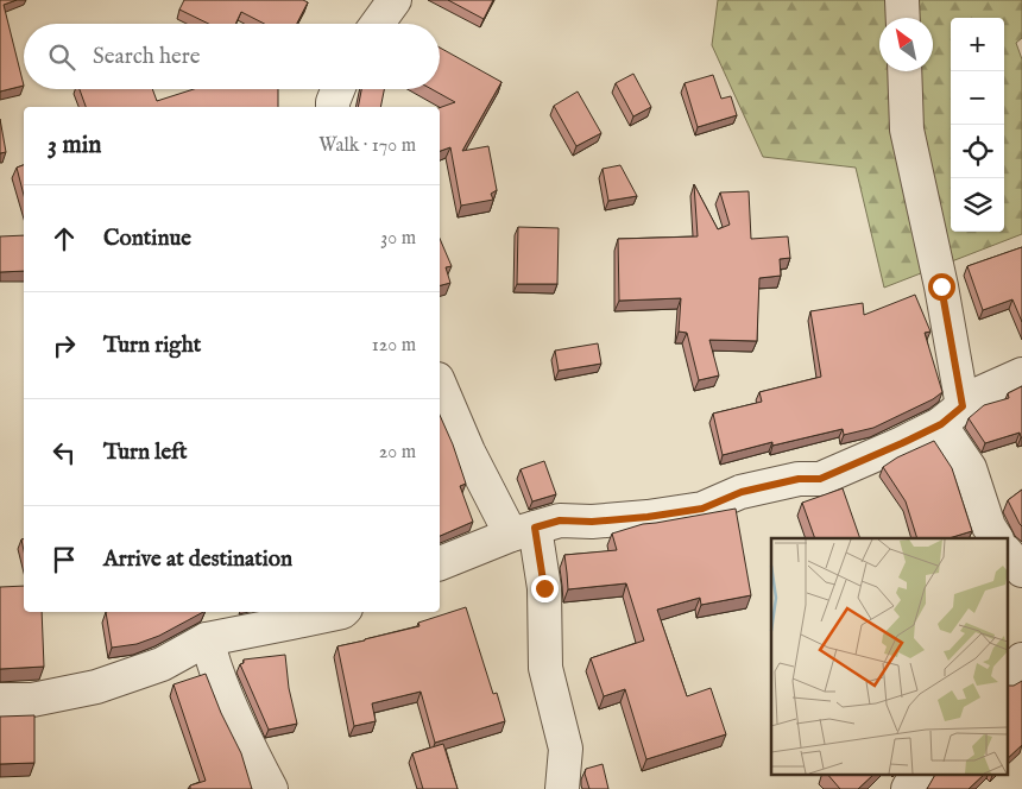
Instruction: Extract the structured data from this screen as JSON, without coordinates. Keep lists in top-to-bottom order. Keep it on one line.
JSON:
{"north":"top left","page":{"map_buttons":["+","−"],"search":"Search here","heading":["3 min","Walk · 170 m"],"list":[["Continue","30 m"],["Turn right","120 m"],["Turn left","20 m"],"Arrive at destination"]}}
